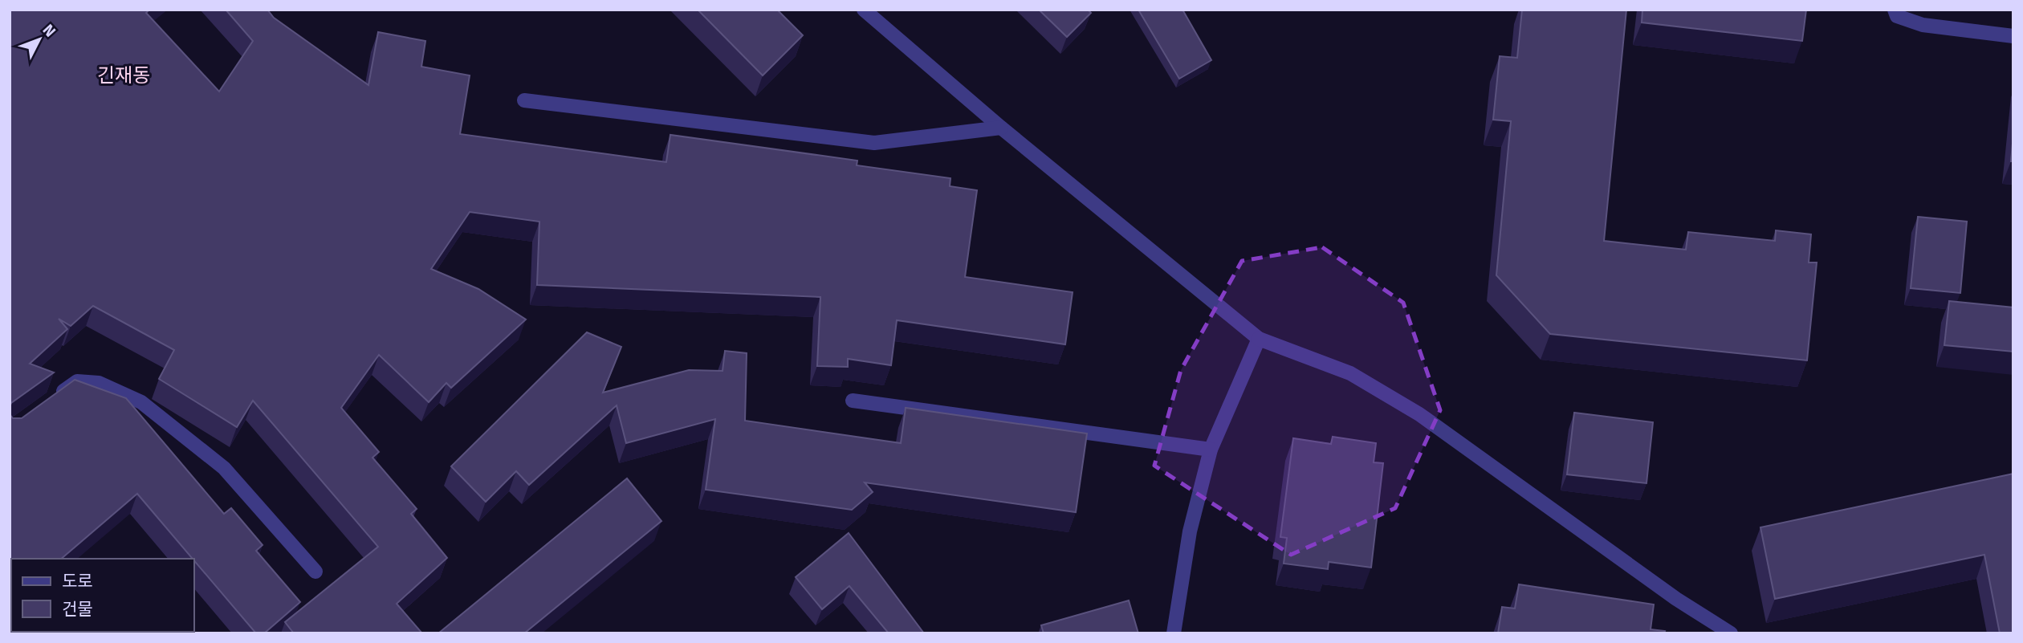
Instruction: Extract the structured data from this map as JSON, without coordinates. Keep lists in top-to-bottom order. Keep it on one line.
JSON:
{"districts":["긴재동"],"legend":["도로","건물"],"north":"top right"}
